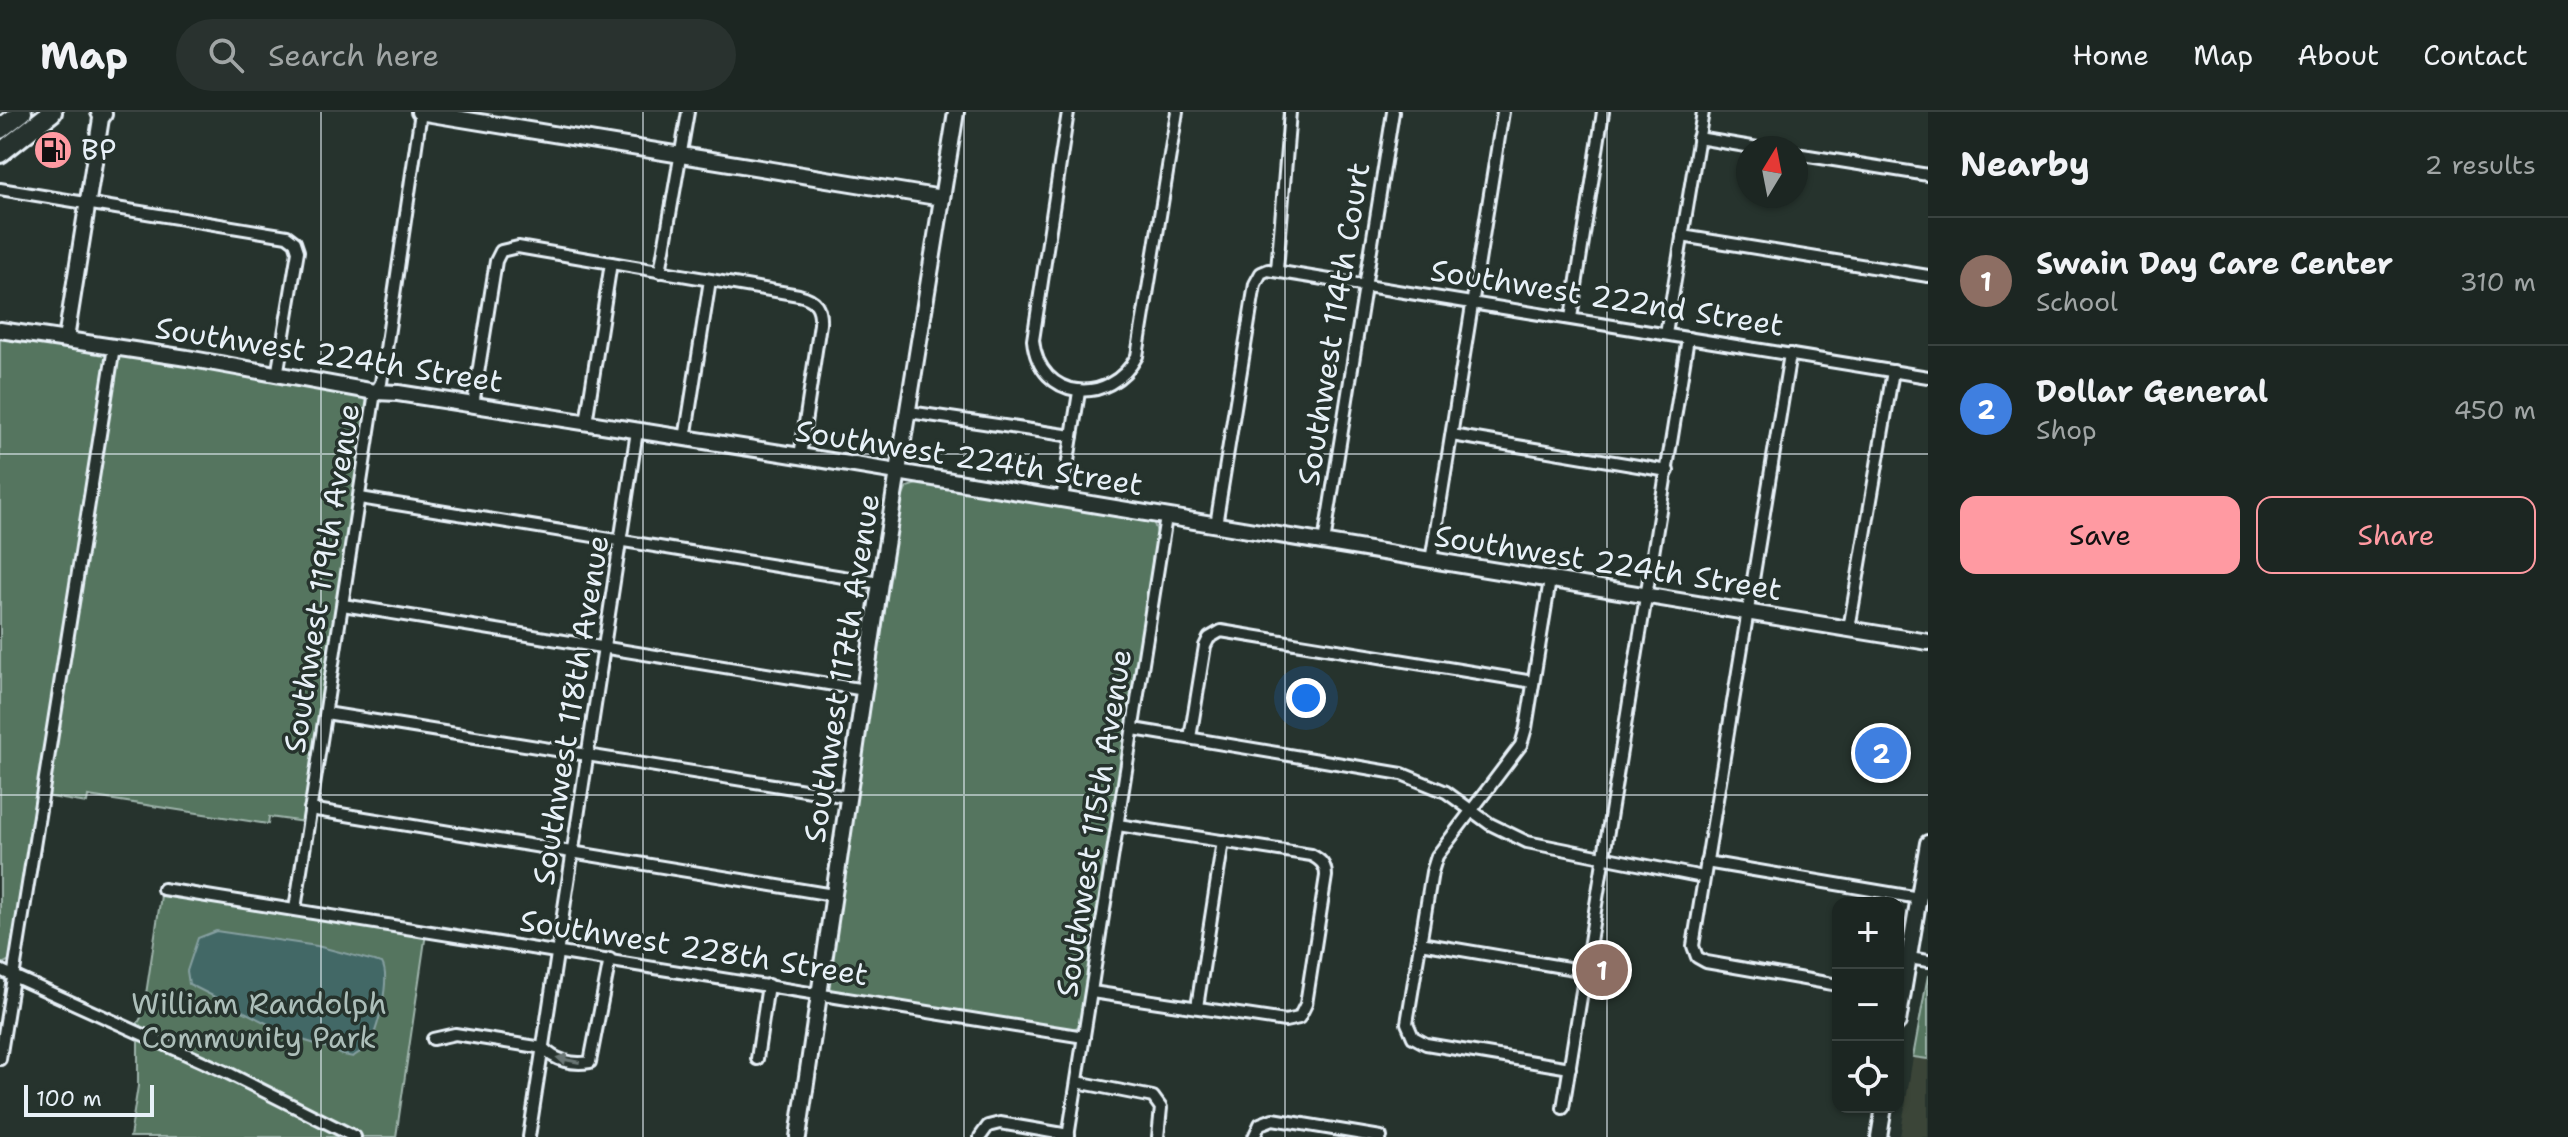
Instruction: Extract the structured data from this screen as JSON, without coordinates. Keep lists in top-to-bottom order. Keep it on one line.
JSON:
{"streets":{"street":["Southwest 222nd Street","Southwest 114th Court","Southwest 224th Street","Southwest 119th Avenue","Southwest 117th Avenue","Southwest 118th Avenue","Southwest 115th Avenue","Southwest 228th Street"]},"crossings":[["Southwest 222nd Street","Southwest 114th Court"],["Southwest 114th Court","Southwest 224th Street"],["Southwest 224th Street","Southwest 119th Avenue"],["Southwest 224th Street","Southwest 117th Avenue"],["Southwest 224th Street","Southwest 118th Avenue"],["Southwest 224th Street","Southwest 115th Avenue"],["Southwest 119th Avenue","Southwest 228th Street"],["Southwest 117th Avenue","Southwest 228th Street"],["Southwest 118th Avenue","Southwest 228th Street"],["Southwest 115th Avenue","Southwest 228th Street"]],"parks":["William Randolph Community Park"],"places":{"fuel station":["BP"]},"scale_bar":"100 m","north":"top","page":{"header":"Map","search":"Search here","nav":["Home","Map","About","Contact"],"heading":["Nearby","2 results"],"list":[{"mark":"1","name":"Swain Day Care Center","note":"School","value":"310 m"},{"mark":"2","name":"Dollar General","note":"Shop","value":"450 m"}],"buttons":["Save","Share"],"pins":["2","1"],"map_buttons":["+","−"],"scale":"100 m"}}
